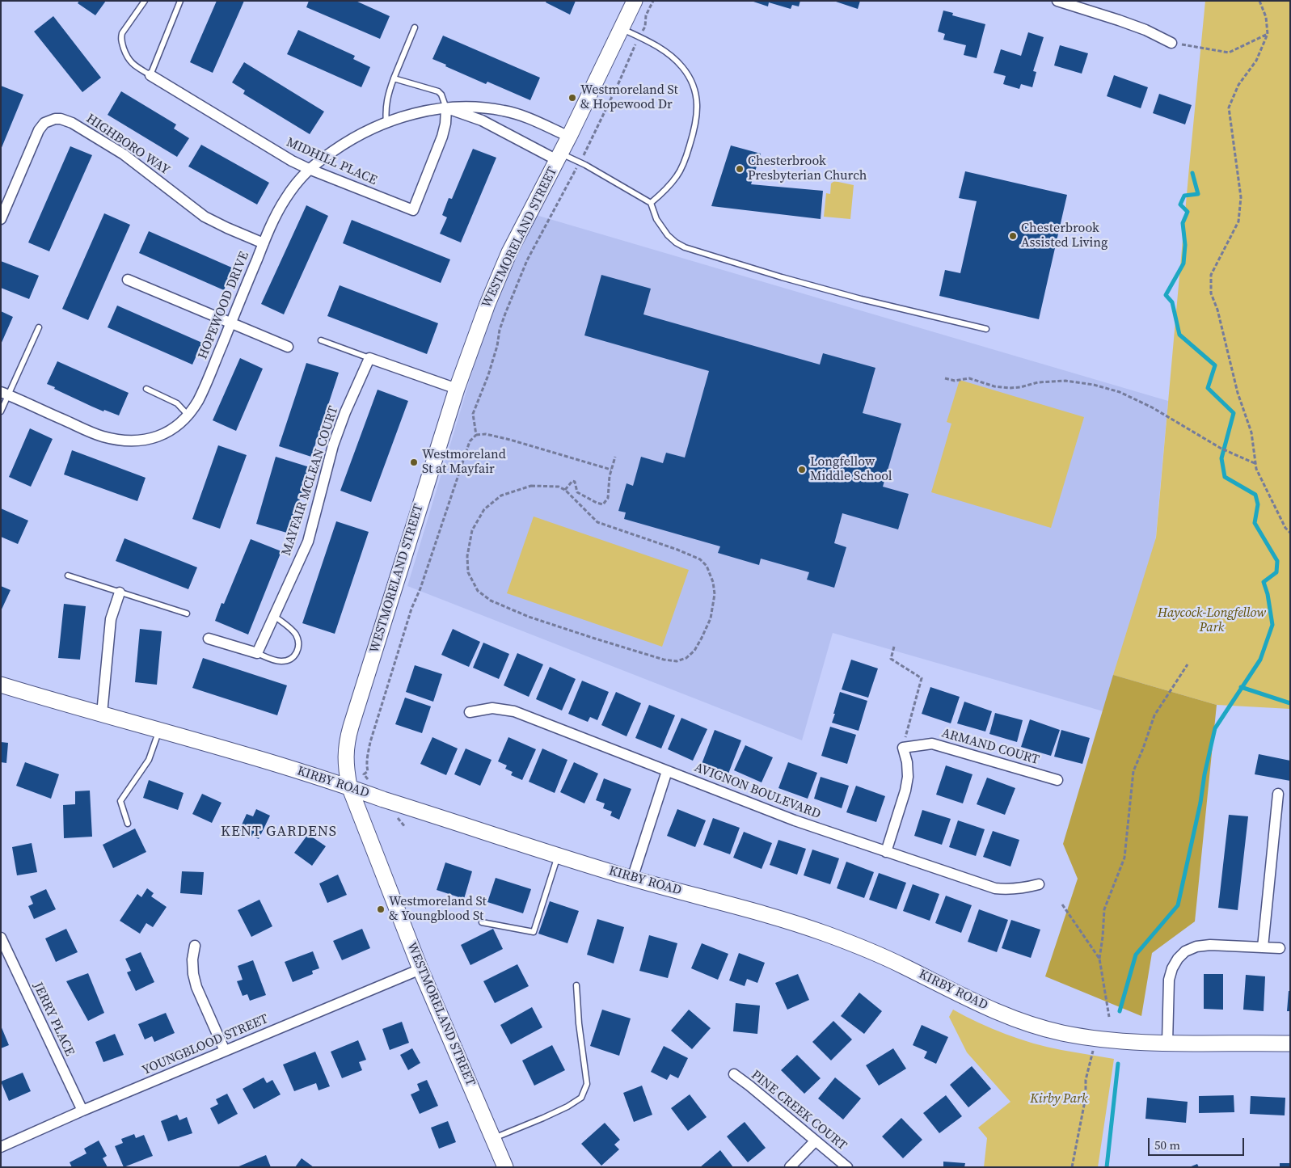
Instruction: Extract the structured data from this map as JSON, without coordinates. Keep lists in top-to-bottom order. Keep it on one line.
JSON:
{"streets":{"main road":["WESTMORELAND STREET","KIRBY ROAD"],"street":["HIGHBORO WAY","MIDHILL PLACE","HOPEWOOD DRIVE","MAYFAIR MCLEAN COURT","ARMAND COURT","AVIGNON BOULEVARD","JERRY PLACE","YOUNGBLOOD STREET","PINE CREEK COURT"]},"crossings":[["HIGHBORO WAY","HOPEWOOD DRIVE"],["MIDHILL PLACE","HOPEWOOD DRIVE"],["WESTMORELAND STREET","HOPEWOOD DRIVE"],["WESTMORELAND STREET","KIRBY ROAD"],["WESTMORELAND STREET","YOUNGBLOOD STREET"],["JERRY PLACE","YOUNGBLOOD STREET"]],"districts":["KENT GARDENS"],"parks":["Haycock-Longfellow Park","Kirby Park"],"places":["Westmoreland St & Hopewood Dr","Chesterbrook Presbyterian Church","Chesterbrook Assisted Living","Westmoreland St at Mayfair","Longfellow Middle School","Westmoreland St & Youngblood St"],"scale_bar":"50 m"}
